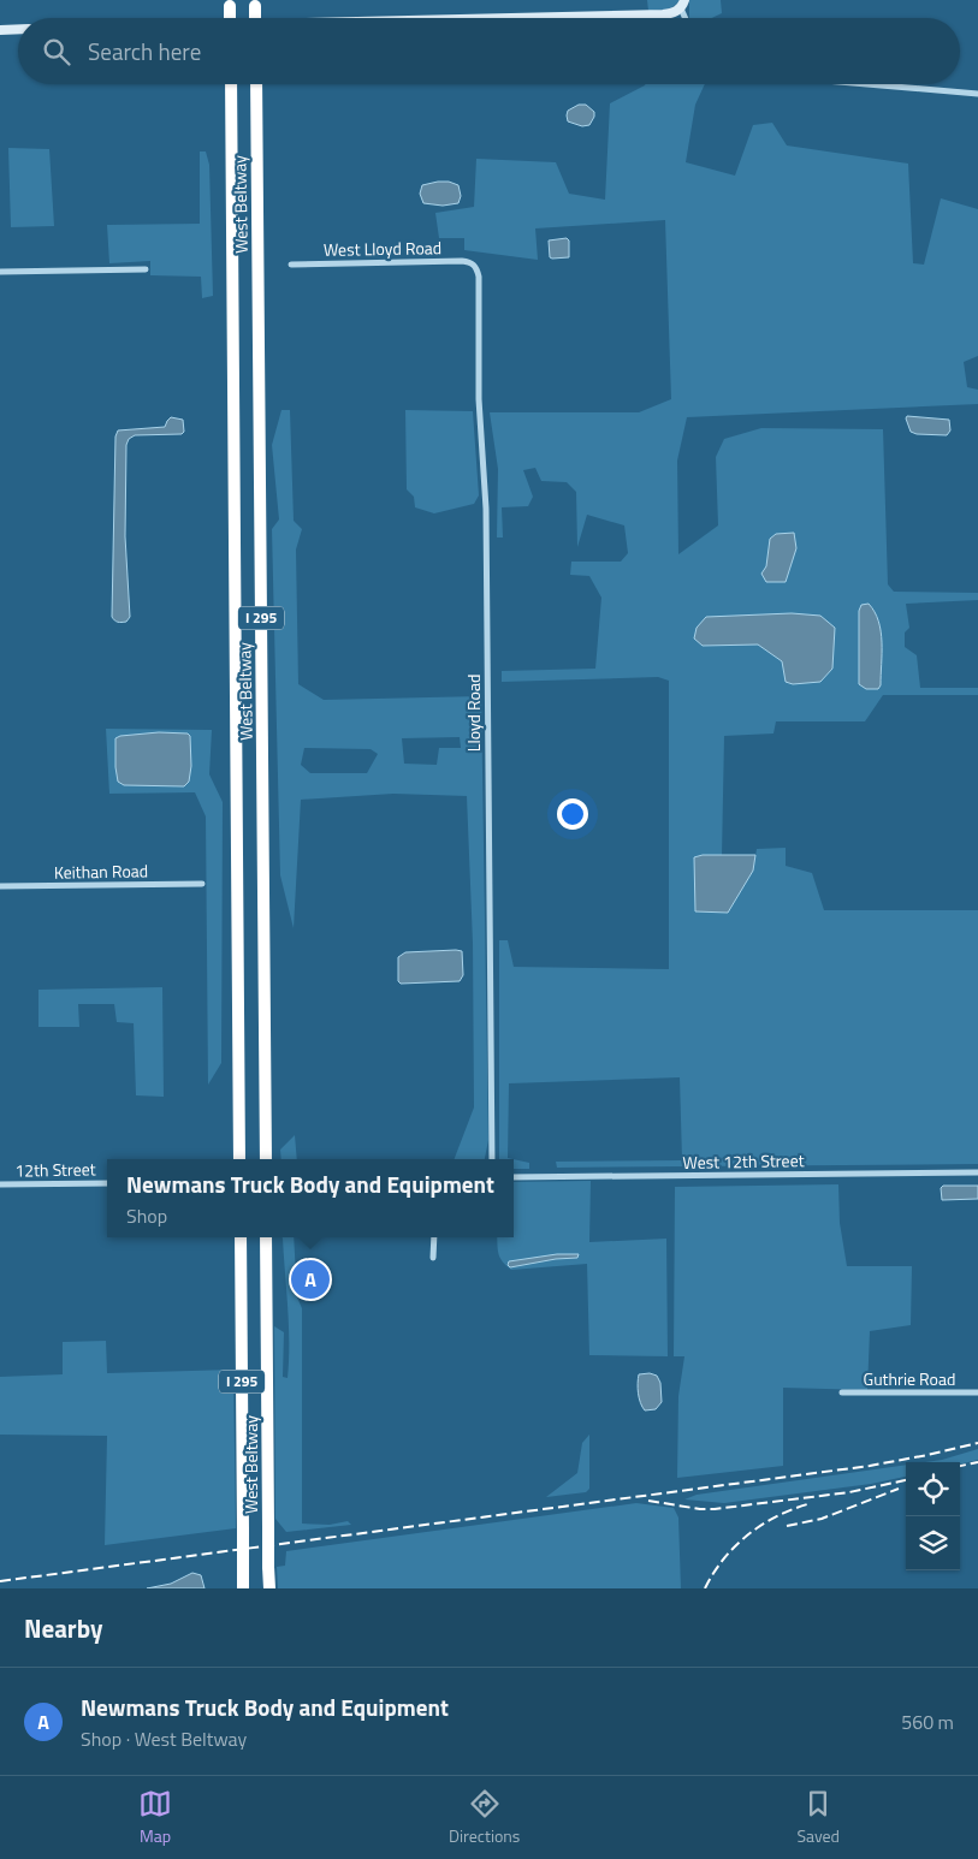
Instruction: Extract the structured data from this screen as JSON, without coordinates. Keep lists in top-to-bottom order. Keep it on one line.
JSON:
{"streets":{"highway":["West Beltway","I 295"],"street":["West Lloyd Road","Lloyd Road","Keithan Road","West 12th Street","12th Street","Guthrie Road"]},"crossings":[["West Lloyd Road","Lloyd Road"]],"page":{"search":"Search here","popup":["Newmans Truck Body and Equipment","Shop"],"pins":"A","heading":"Nearby","list":[{"mark":"A","name":"Newmans Truck Body and Equipment","note":"Shop · West Beltway","value":"560 m"}],"nav":["Map","Directions","Saved"]}}
